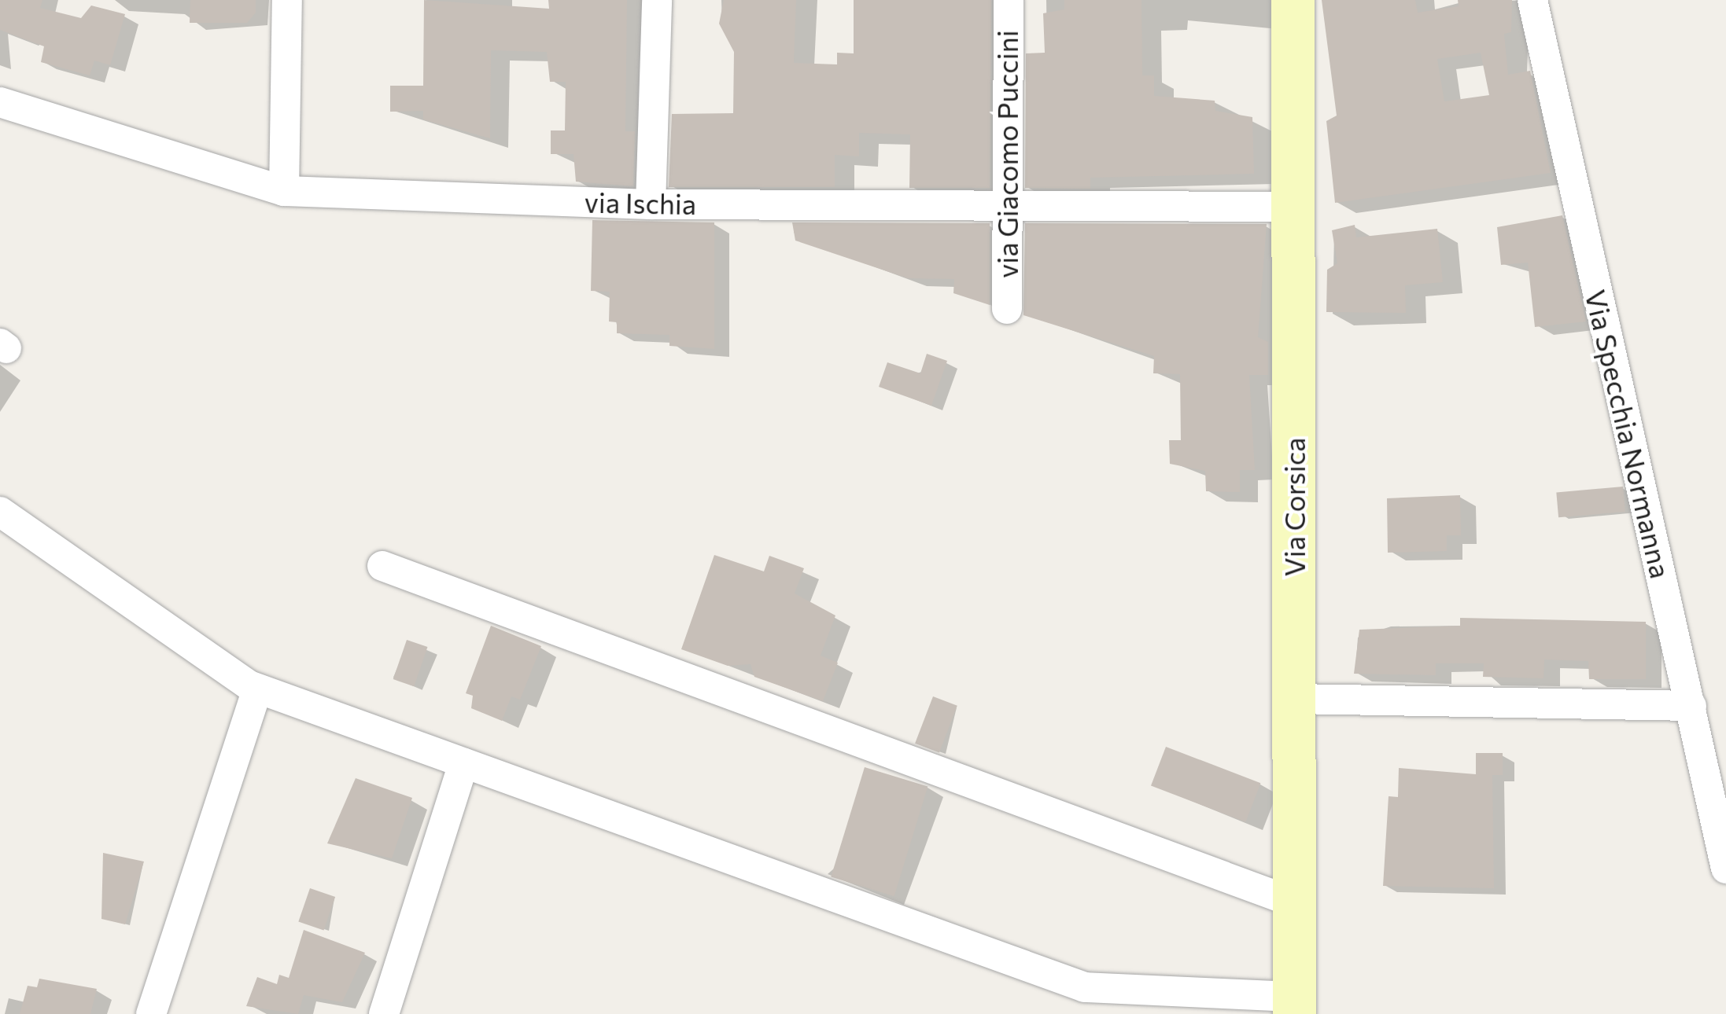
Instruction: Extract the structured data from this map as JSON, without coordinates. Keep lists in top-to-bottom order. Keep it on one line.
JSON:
{"streets":{"main road":["Via Corsica"],"street":["via Giacomo Puccini","via Ischia","Via Specchia Normanna"]},"crossings":[["via Giacomo Puccini","via Ischia"],["via Ischia","Via Corsica"]]}
